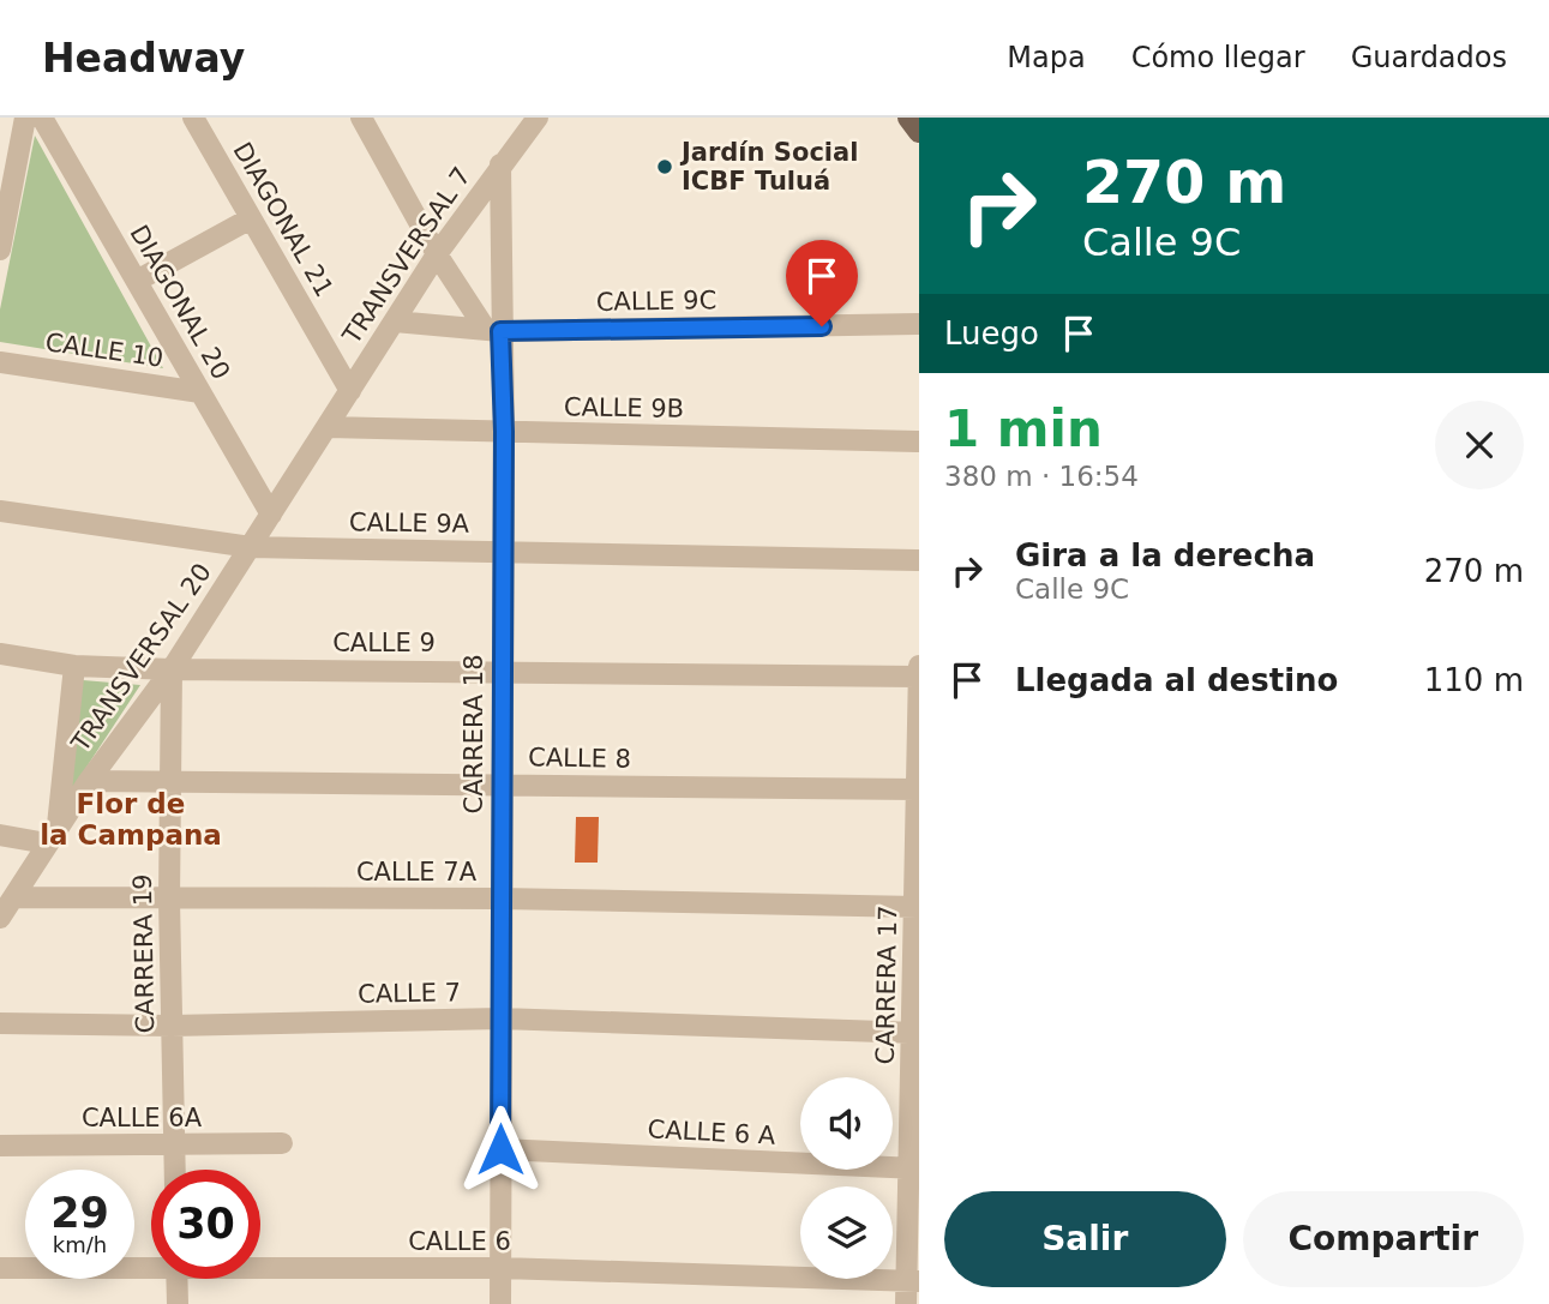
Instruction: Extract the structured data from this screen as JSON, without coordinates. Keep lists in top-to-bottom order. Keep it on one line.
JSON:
{"streets":{"street":["DIAGONAL 21","TRANSVERSAL 7","CALLE 9C","DIAGONAL 20","CALLE 10","CALLE 9B","CALLE 9A","CALLE 9","TRANSVERSAL 20","CARRERA 18","CALLE 8","CALLE 7A","CARRERA 19","CARRERA 17","CALLE 7","CALLE 6A","CALLE 6 A","CALLE 6"]},"crossings":[["DIAGONAL 21","TRANSVERSAL 7"],["TRANSVERSAL 7","CALLE 9C"],["TRANSVERSAL 7","CALLE 9B"],["TRANSVERSAL 7","TRANSVERSAL 20"],["TRANSVERSAL 7","CARRERA 18"],["CALLE 9C","CARRERA 18"],["DIAGONAL 20","CALLE 10"],["DIAGONAL 20","TRANSVERSAL 20"],["CALLE 9B","TRANSVERSAL 20"],["CALLE 9B","CARRERA 18"],["CALLE 9A","TRANSVERSAL 20"],["CALLE 9A","CARRERA 18"],["CALLE 9","TRANSVERSAL 20"],["CALLE 9","CARRERA 18"],["CALLE 9","CARRERA 19"],["CALLE 9","CARRERA 17"],["TRANSVERSAL 20","CALLE 8"],["TRANSVERSAL 20","CALLE 7A"],["TRANSVERSAL 20","CARRERA 19"],["CARRERA 18","CALLE 8"],["CARRERA 18","CALLE 7A"],["CARRERA 18","CALLE 7"],["CARRERA 18","CALLE 6 A"],["CARRERA 18","CALLE 6"],["CALLE 8","CARRERA 19"],["CALLE 8","CARRERA 17"],["CALLE 7A","CARRERA 19"],["CALLE 7A","CARRERA 17"],["CARRERA 19","CALLE 7"],["CARRERA 19","CALLE 6A"],["CARRERA 17","CALLE 7"],["CARRERA 17","CALLE 6 A"],["CARRERA 17","CALLE 6"]],"districts":["Flor de la Campana"],"places":["Jardín Social ICBF Tuluá"],"page":{"header":"Headway","nav":["Mapa","Cómo llegar","Guardados"],"turn":["270 m","Calle 9C"],"then":"Luego","heading":["1 min","380 m · 16:54"],"list":[{"name":"Gira a la derecha","note":"Calle 9C","value":"270 m"},{"name":"Llegada al destino","value":"110 m"}],"speed":"29 km/h","limit":"30","buttons":["Salir","Compartir"]}}
